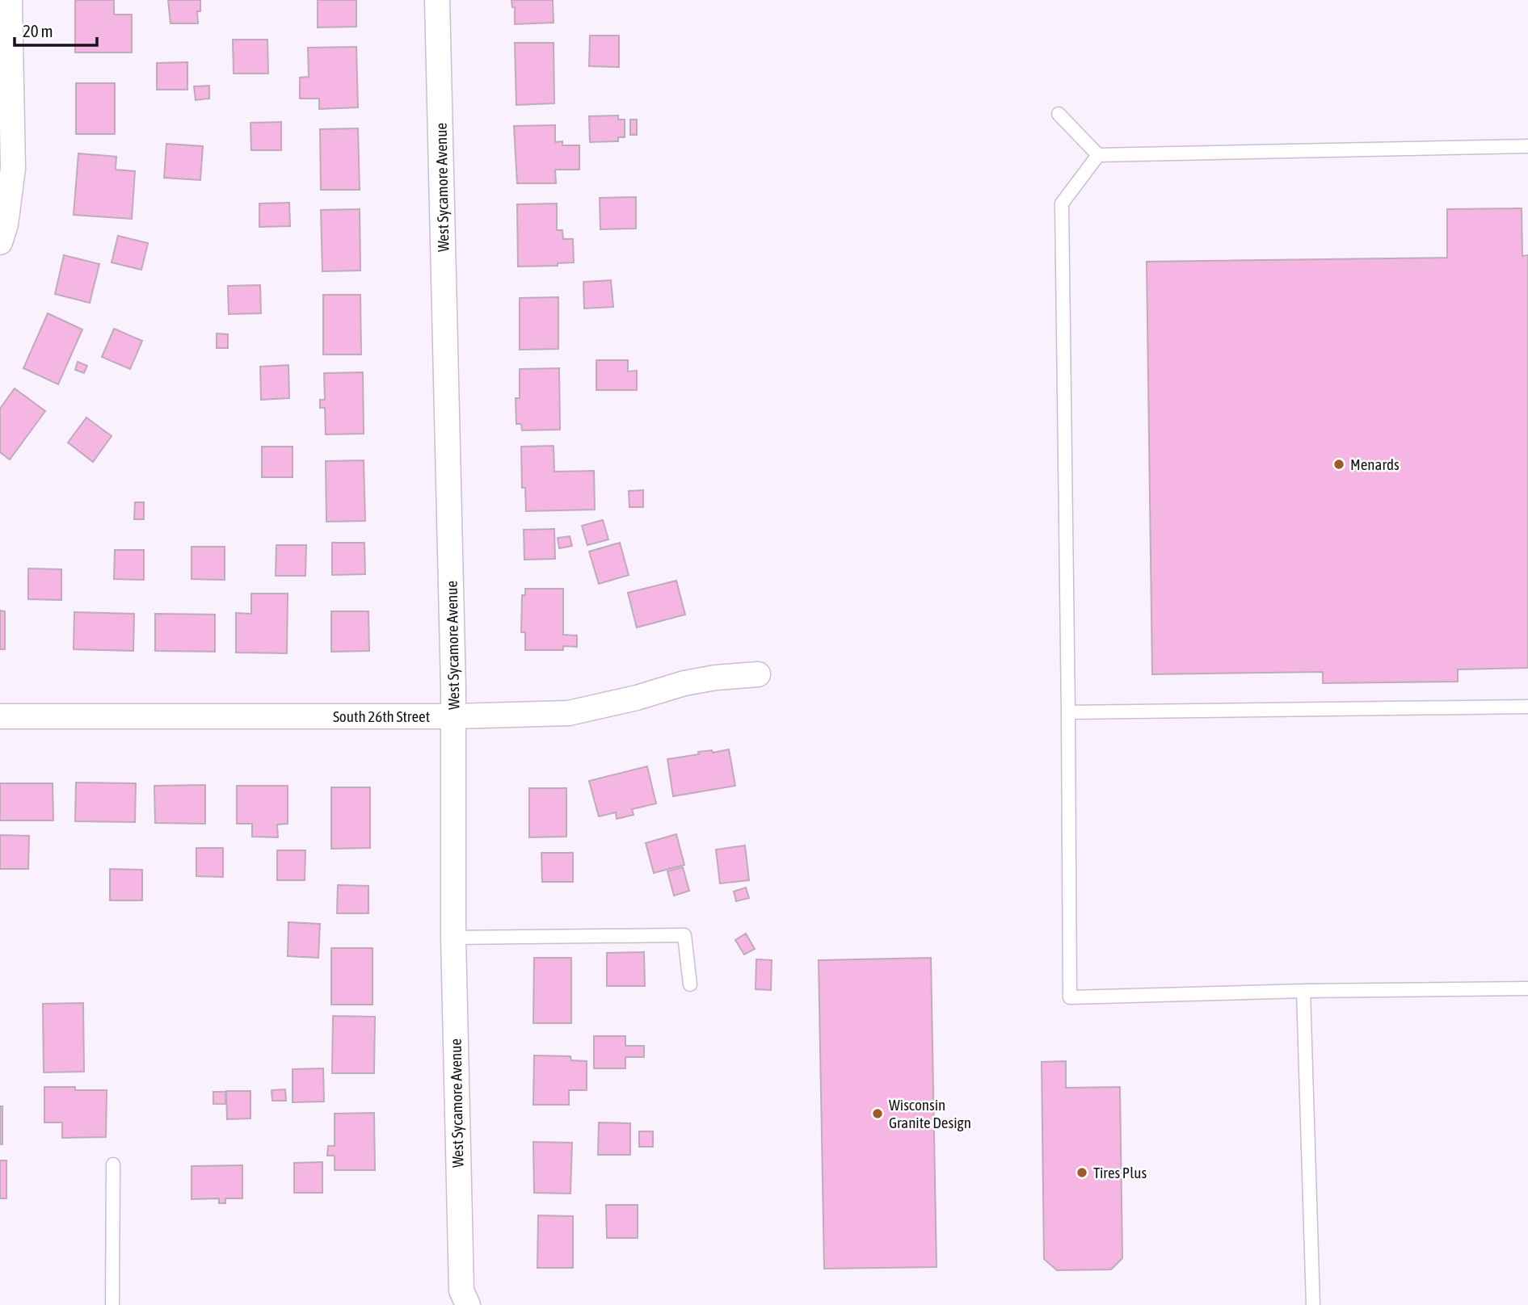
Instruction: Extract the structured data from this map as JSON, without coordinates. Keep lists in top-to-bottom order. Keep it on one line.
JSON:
{"streets":{"street":["West Sycamore Avenue","South 26th Street"]},"crossings":[["West Sycamore Avenue","South 26th Street"]],"places":["Menards","Wisconsin Granite Design","Tires Plus"],"scale_bar":"20 m"}
